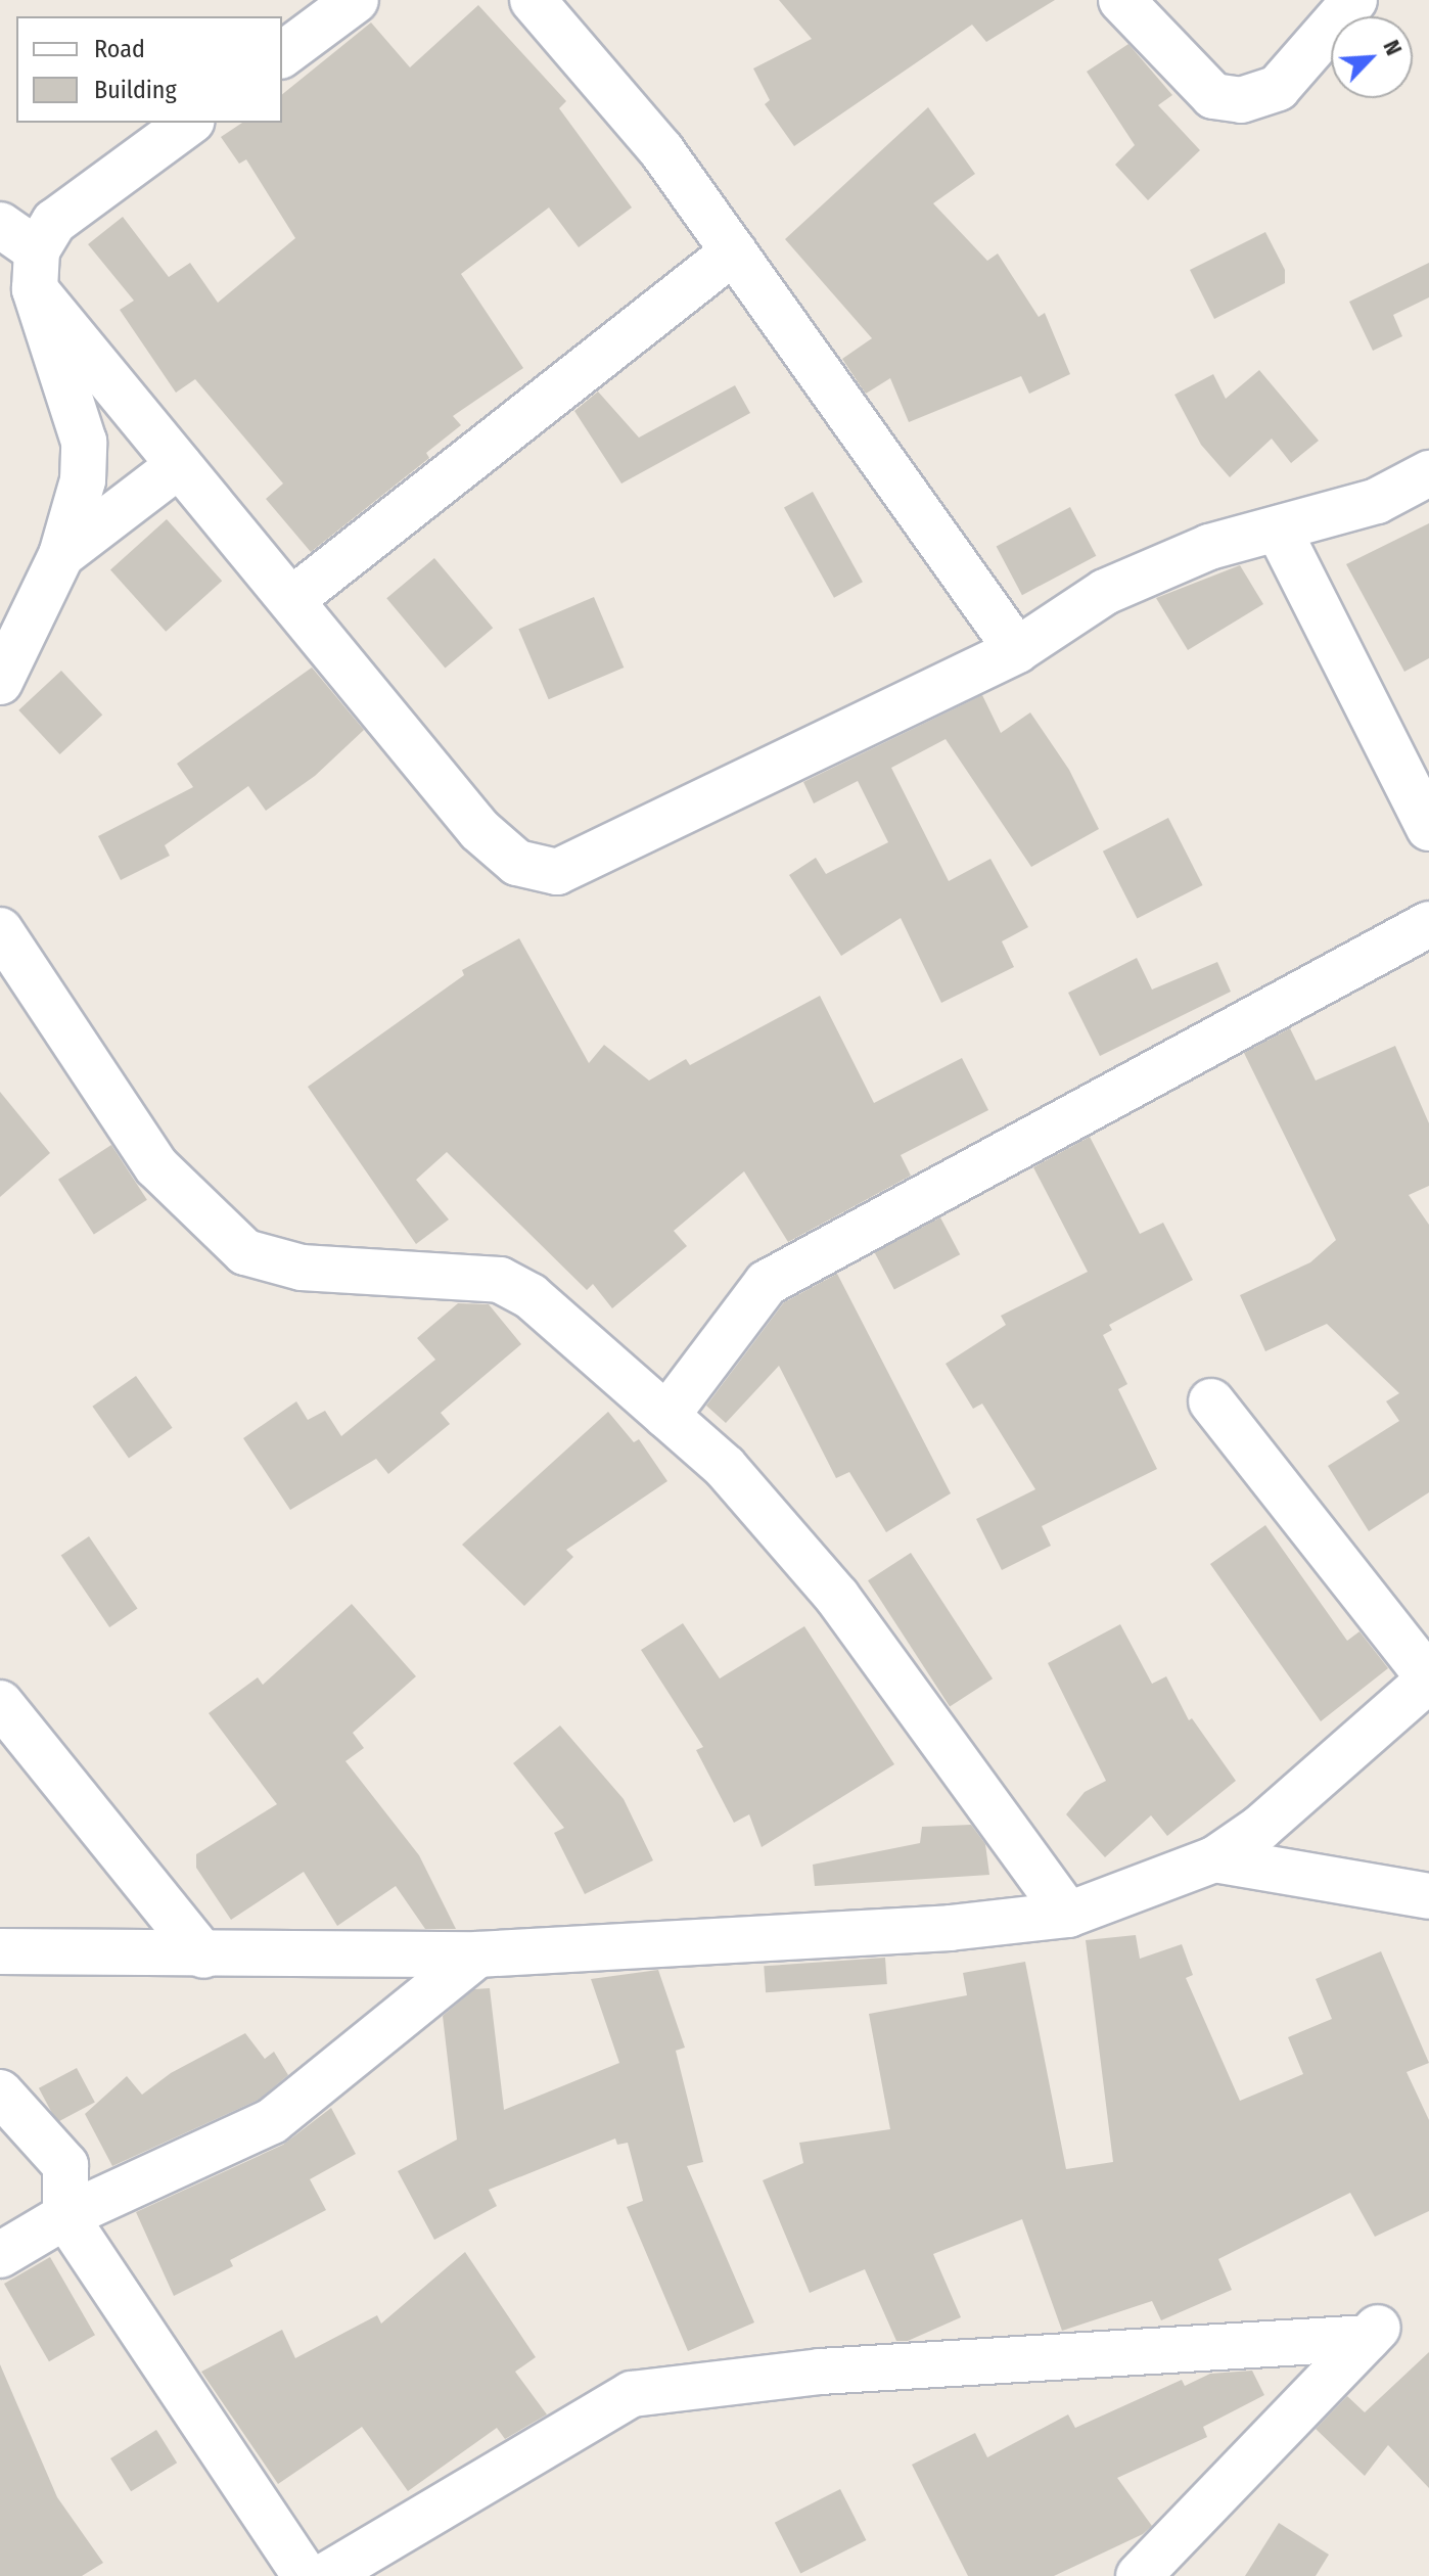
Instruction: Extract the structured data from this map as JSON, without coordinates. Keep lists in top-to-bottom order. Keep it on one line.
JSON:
{"legend":["Road","Building"],"north":"top right"}
